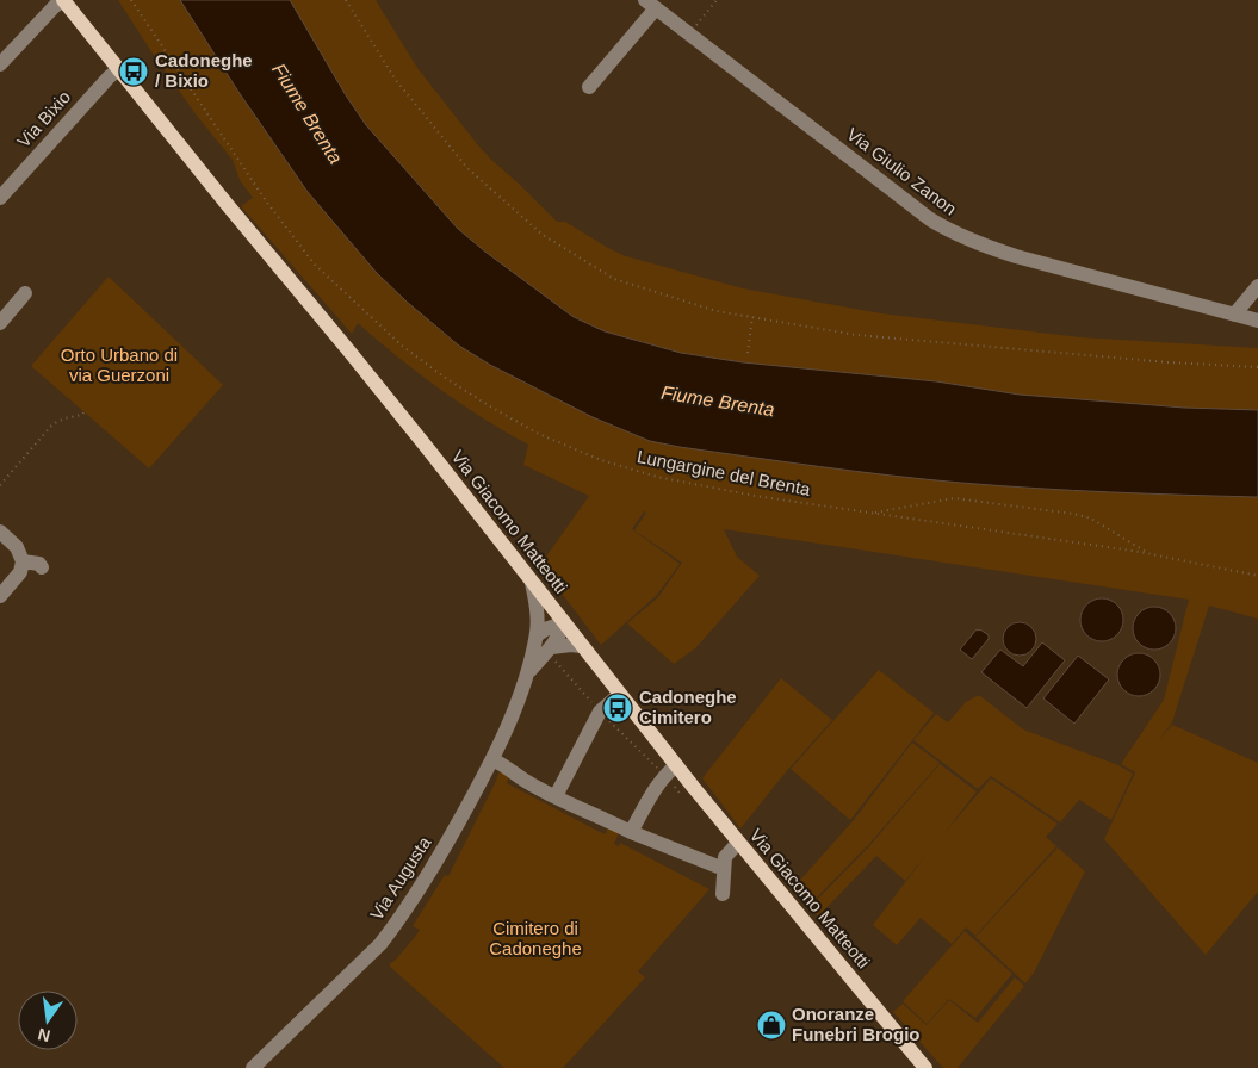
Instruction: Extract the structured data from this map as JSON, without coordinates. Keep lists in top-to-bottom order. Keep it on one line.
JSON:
{"streets":{"main road":["Via Giacomo Matteotti"],"street":["Via Bixio","Via Giulio Zanon","Via Augusta"],"path":["Lungargine del Brenta"]},"crossings":[["Via Bixio","Via Giacomo Matteotti"],["Via Giacomo Matteotti","Via Augusta"]],"water":["Fiume Brenta"],"parks":["Orto Urbano di via Guerzoni","Cimitero di Cadoneghe"],"places":{"bus stop":["Cadoneghe / Bixio","Cadoneghe Cimitero"],"shop":["Onoranze Funebri Brogio"]},"north":"bottom"}
